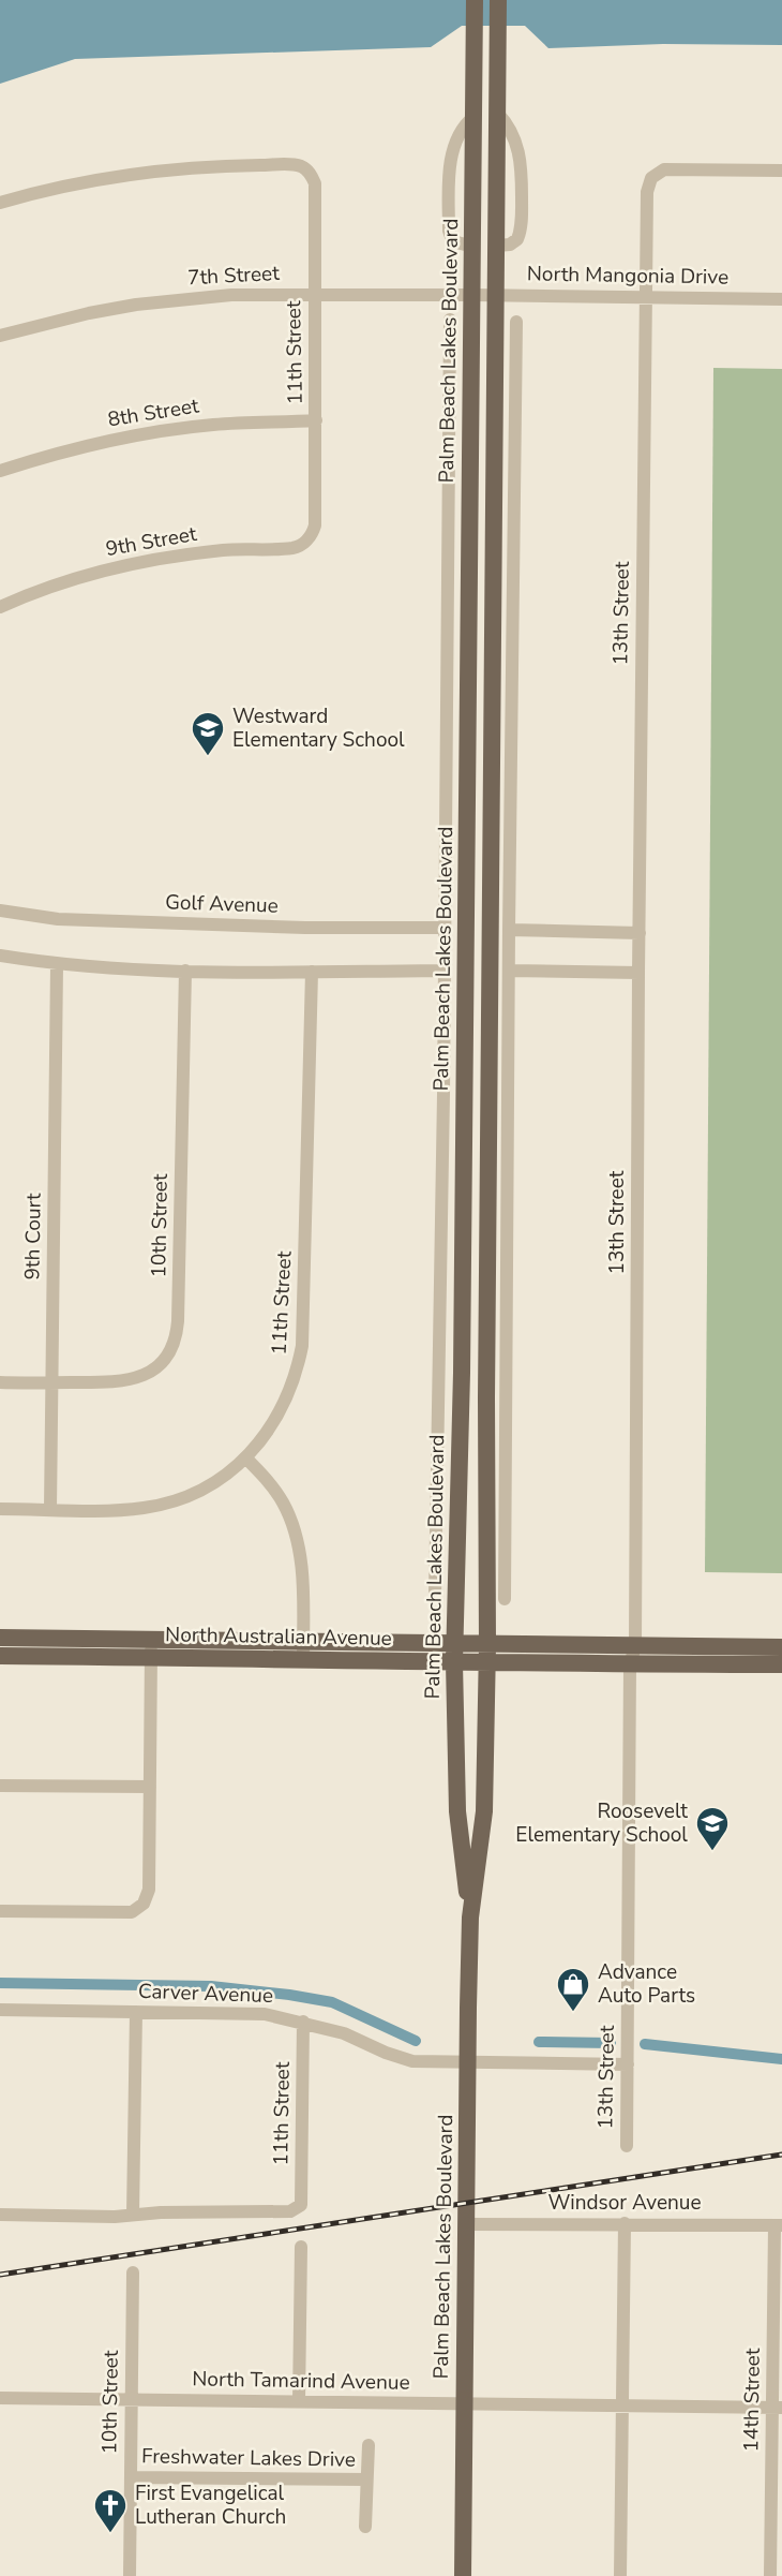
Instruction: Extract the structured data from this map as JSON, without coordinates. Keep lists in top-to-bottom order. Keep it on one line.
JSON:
{"streets":{"main road":["Palm Beach Lakes Boulevard","North Australian Avenue"],"street":["7th Street","North Mangonia Drive","11th Street","8th Street","9th Street","13th Street","Golf Avenue","10th Street","9th Court","Carver Avenue","Windsor Avenue","North Tamarind Avenue","14th Street","Freshwater Lakes Drive"]},"crossings":[["7th Street","North Mangonia Drive"],["7th Street","Palm Beach Lakes Boulevard"],["7th Street","11th Street"],["North Mangonia Drive","Palm Beach Lakes Boulevard"],["North Mangonia Drive","13th Street"],["Palm Beach Lakes Boulevard","North Australian Avenue"],["Palm Beach Lakes Boulevard","Carver Avenue"],["Palm Beach Lakes Boulevard","Windsor Avenue"],["Palm Beach Lakes Boulevard","North Tamarind Avenue"],["11th Street","8th Street"],["11th Street","9th Street"],["11th Street","9th Court"],["11th Street","Carver Avenue"],["13th Street","North Australian Avenue"],["13th Street","Carver Avenue"],["10th Street","9th Court"],["10th Street","North Tamarind Avenue"],["10th Street","Freshwater Lakes Drive"],["Windsor Avenue","14th Street"],["North Tamarind Avenue","14th Street"]],"places":{"school or university":["Westward Elementary School","Roosevelt Elementary School"],"shop":["Advance Auto Parts"],"church":["First Evangelical Lutheran Church"]}}
